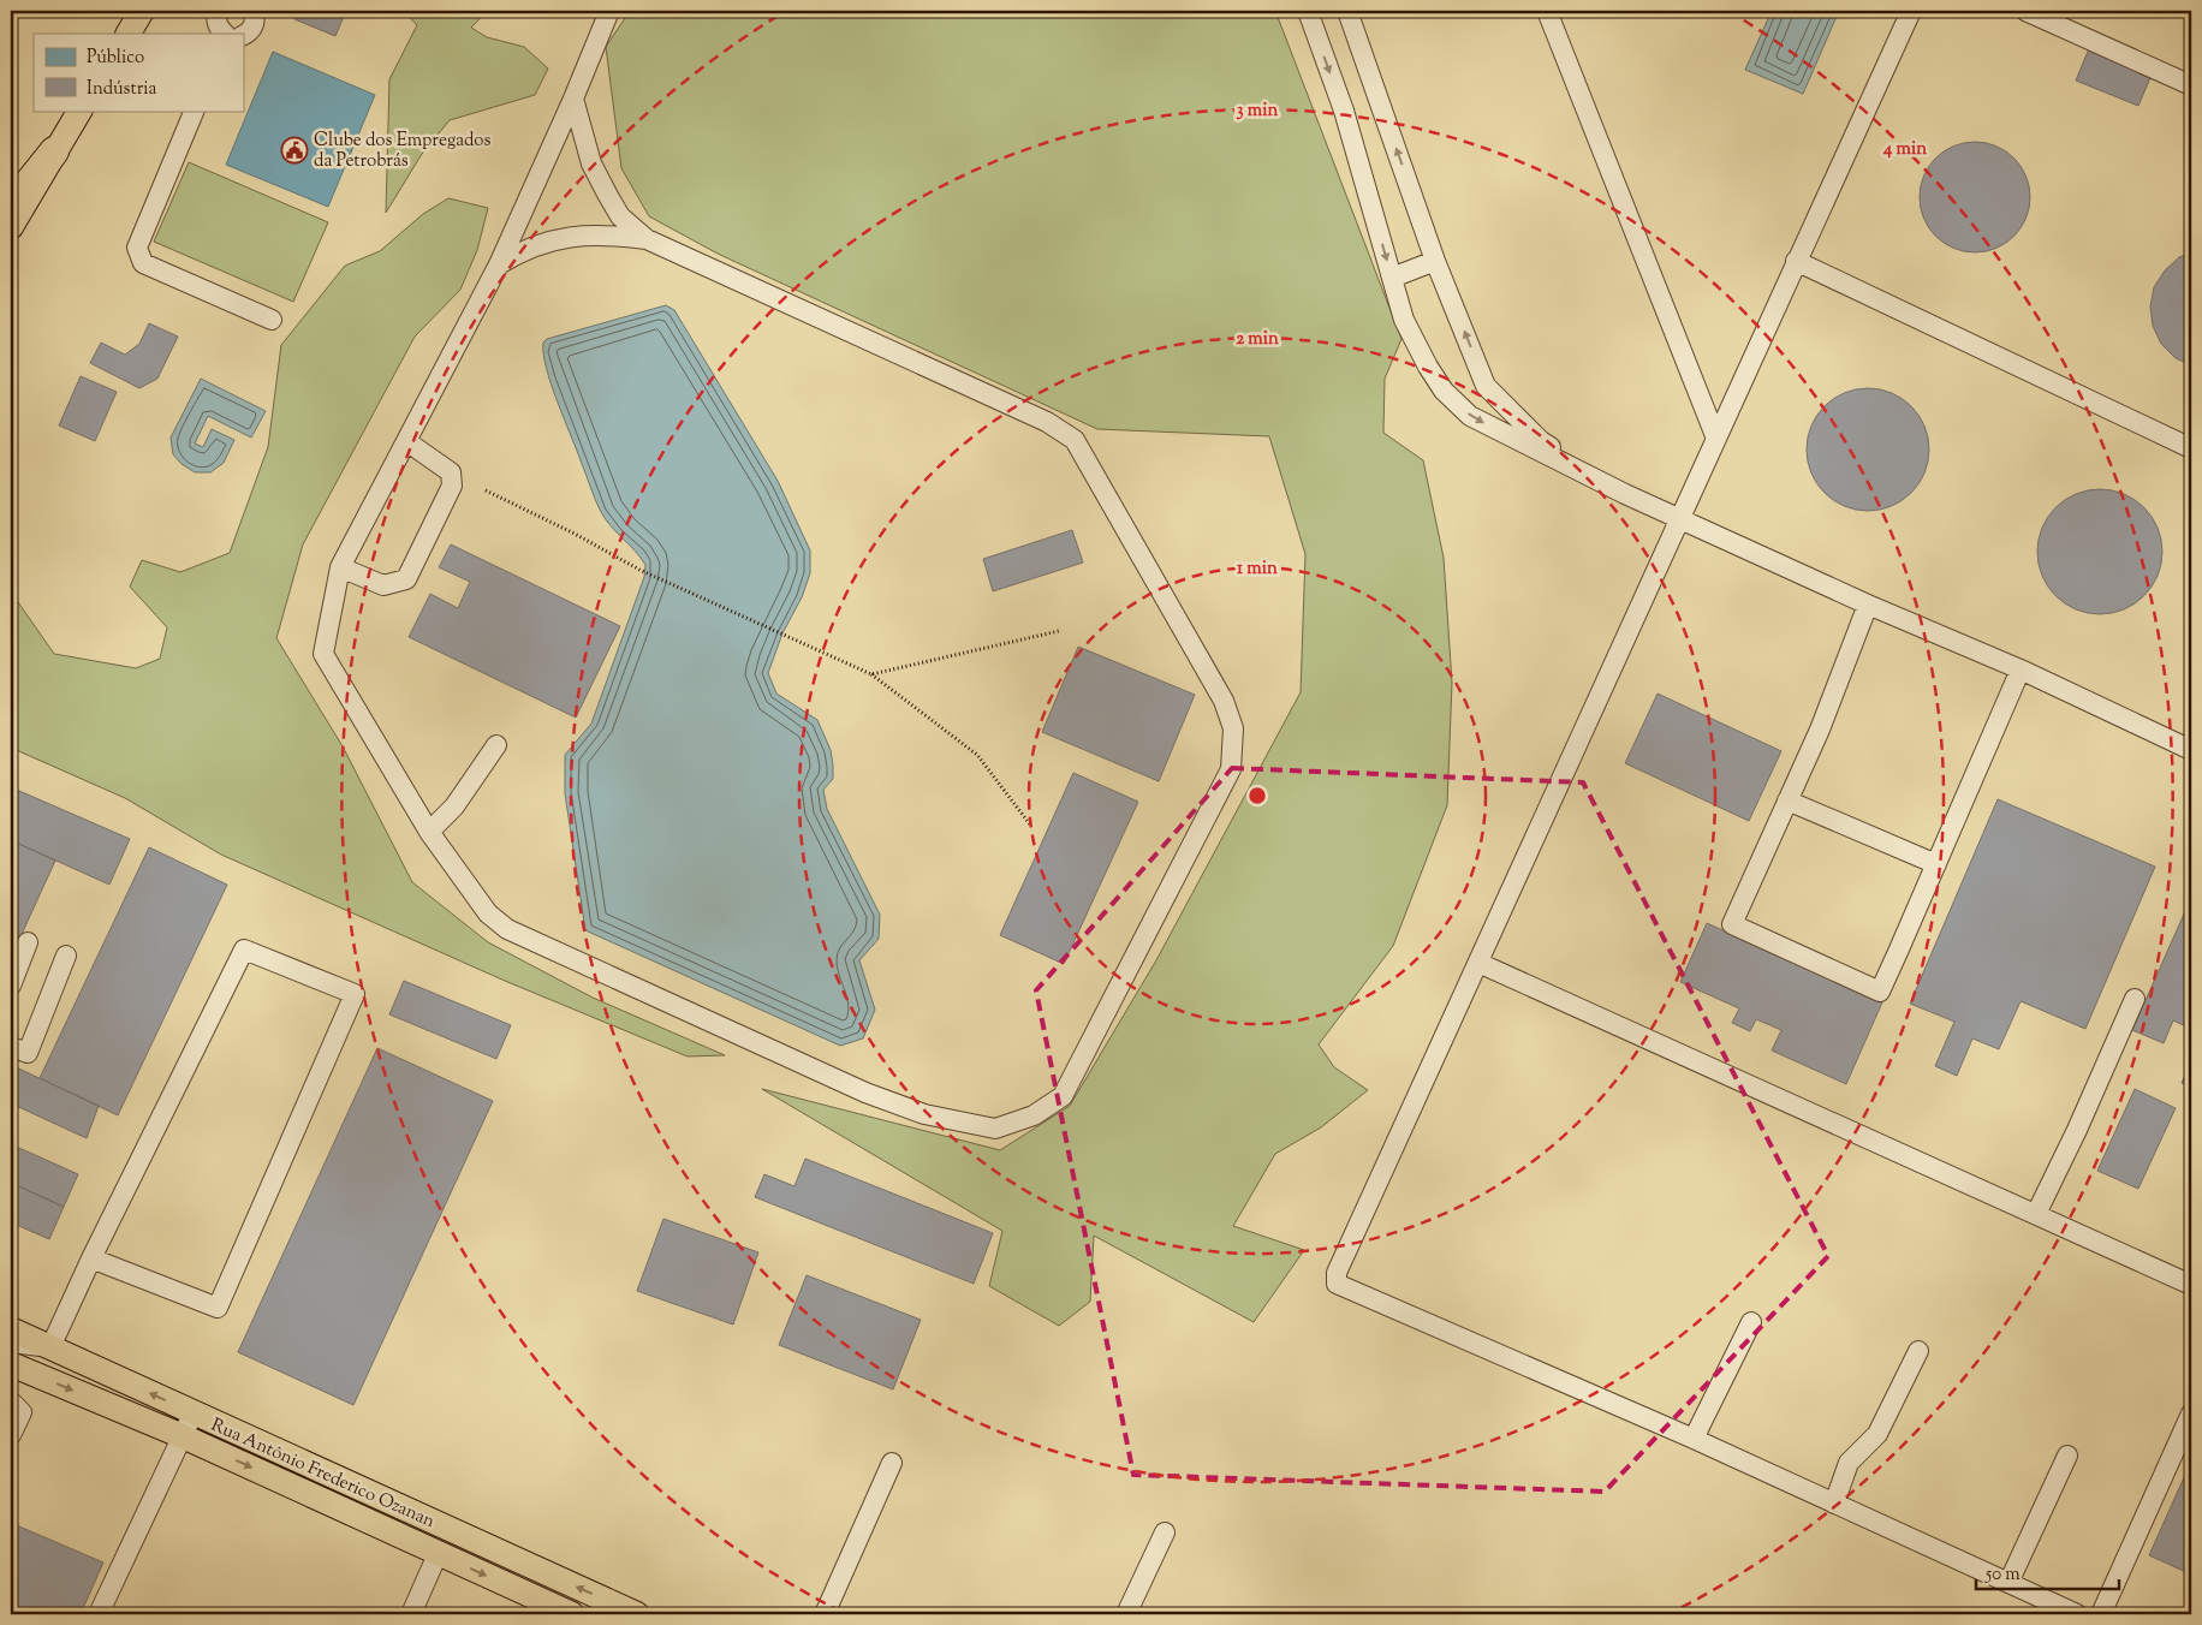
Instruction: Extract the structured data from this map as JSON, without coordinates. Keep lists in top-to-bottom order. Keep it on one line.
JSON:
{"streets":{"main road":["Rua Antônio Frederico Ozanan"]},"places":{"public building":["Clube dos Empregados da Petrobrás"]},"legend":["Público","Indústria"],"scale_bar":"50 m","rings":["3 min","4 min","2 min","1 min"]}
